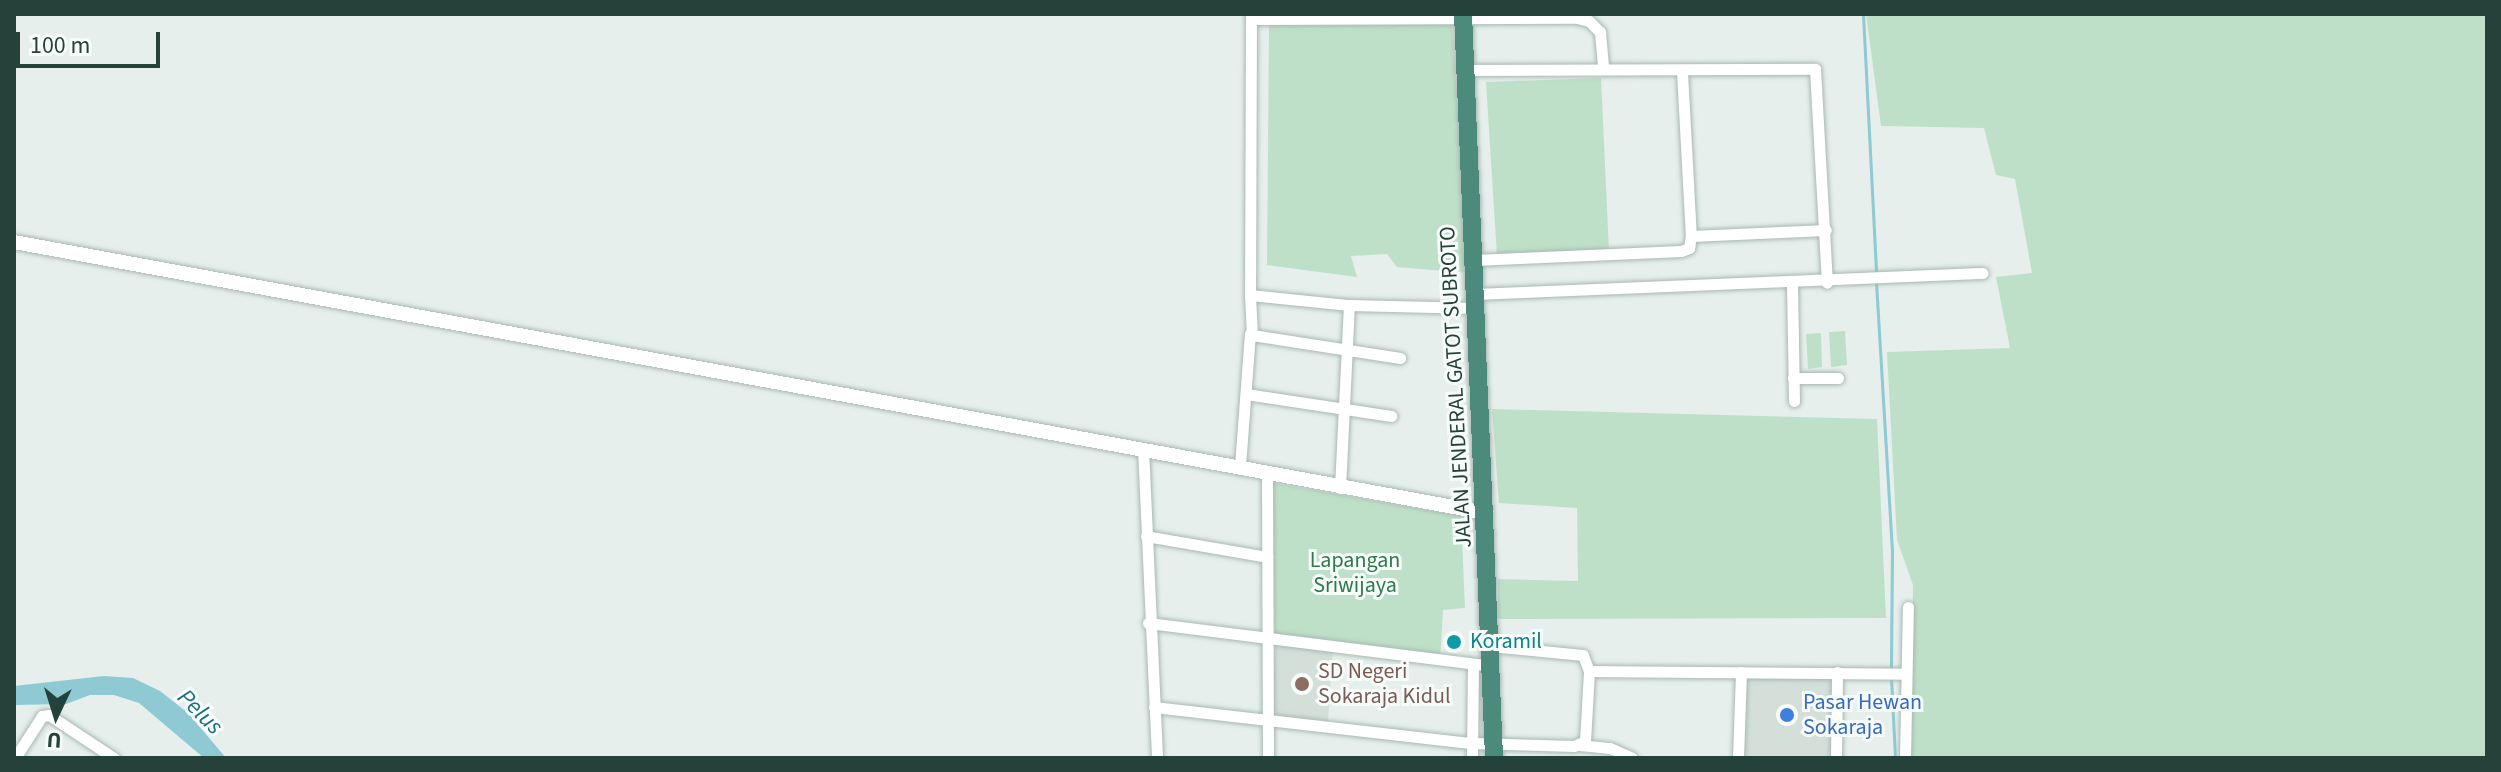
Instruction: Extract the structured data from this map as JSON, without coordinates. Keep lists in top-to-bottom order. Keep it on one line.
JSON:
{"streets":{"highway":["JALAN JENDERAL GATOT SUBROTO"]},"water":["Pelus"],"parks":["Lapangan Sriwijaya"],"places":["Koramil","SD Negeri Sokaraja Kidul","Pasar Hewan Sokaraja"],"scale_bar":"100 m","north":"bottom"}
